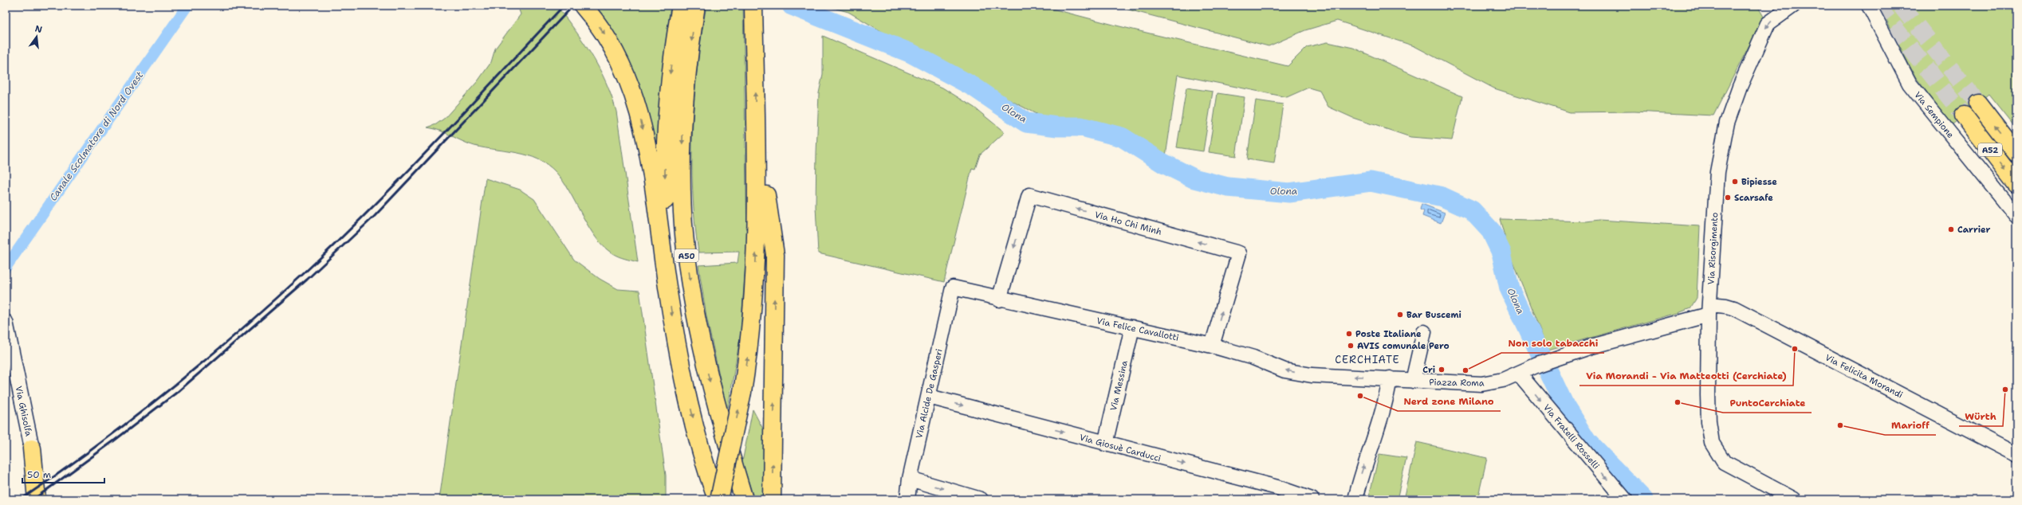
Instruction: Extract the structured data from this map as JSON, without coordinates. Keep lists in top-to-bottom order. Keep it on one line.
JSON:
{"streets":{"highway":["A52","A50"],"street":["Via Sempione","Via Ho Chi Minh","Via Risorgimento","Via Felice Cavallotti","Via Felicita Morandi","Piazza Roma","Via Messina","Via Alcide De Gasperi","Via Ghisolfa","Via Fratelli Rosselli","Via Giosuè Carducci"]},"crossings":[["Via Ho Chi Minh","Via Felice Cavallotti"],["Via Risorgimento","Via Felicita Morandi"],["Via Felice Cavallotti","Piazza Roma"],["Via Felice Cavallotti","Via Messina"],["Via Felice Cavallotti","Via Alcide De Gasperi"],["Piazza Roma","Via Fratelli Rosselli"],["Via Messina","Via Giosuè Carducci"],["Via Alcide De Gasperi","Via Giosuè Carducci"]],"one_way":["Via Risorgimento","Via Fratelli Rosselli","Via Giosuè Carducci"],"districts":["CERCHIATE"],"water":["Olona","Canale Scolmatore di Nord Ovest"],"places":["Bipiesse","Scarsafe","Carrier","Bar Buscemi","Poste Italiane","AVIS comunale Pero","Via Morandi - Via Matteotti (Cerchiate)","Cri","Non solo tabacchi","Würth","Nerd zone Milano","PuntoCerchiate","Marioff"],"scale_bar":"50 m","north":"top"}
